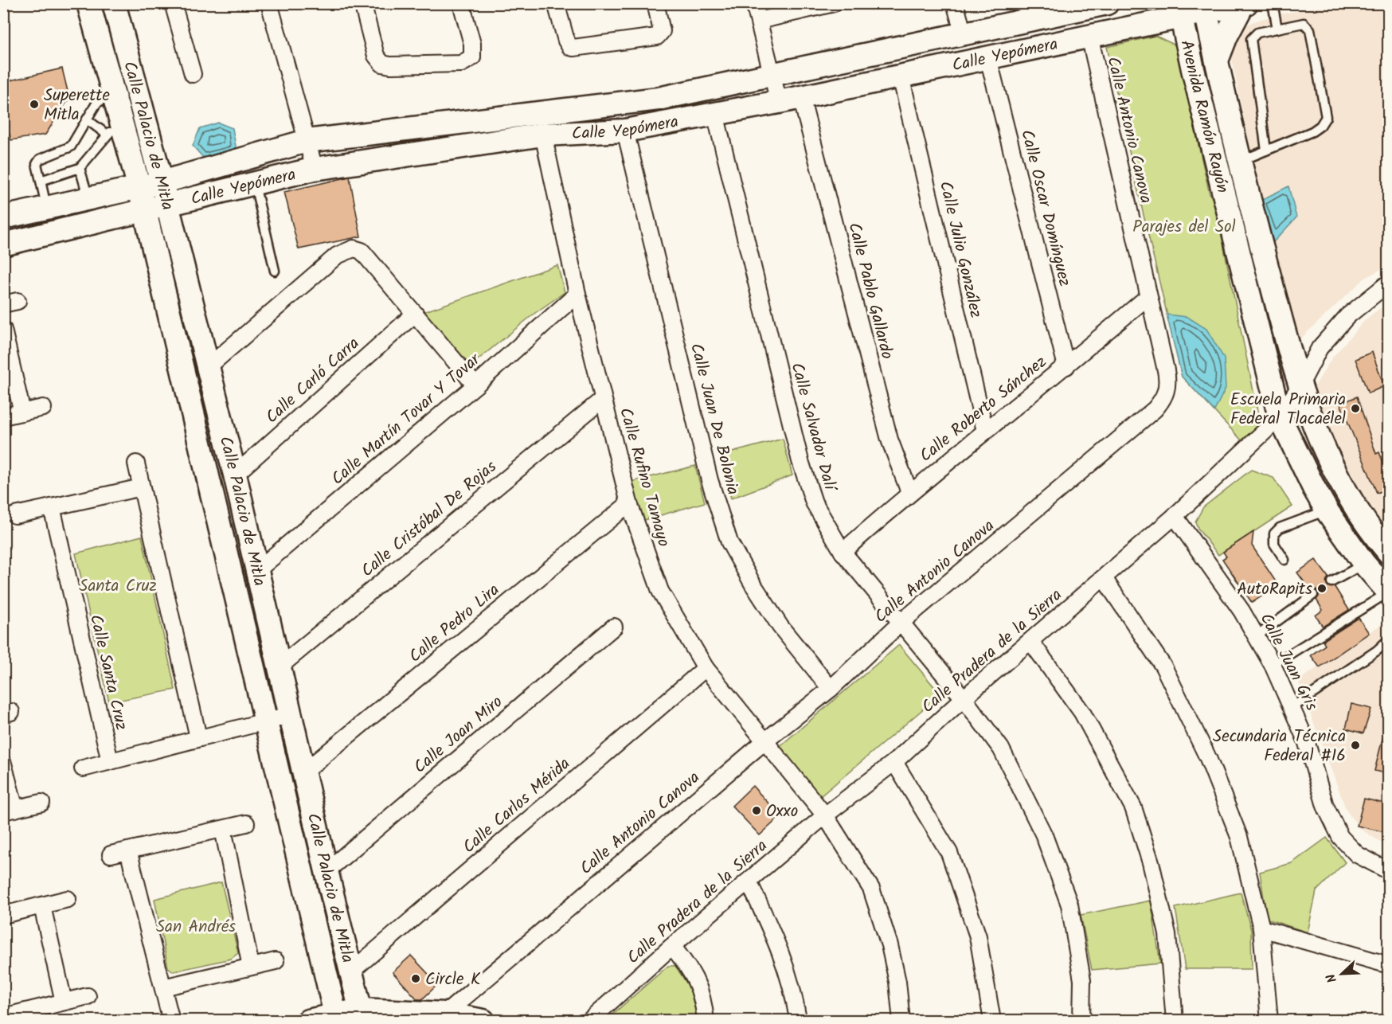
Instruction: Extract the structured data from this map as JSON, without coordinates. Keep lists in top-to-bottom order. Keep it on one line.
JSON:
{"streets":{"main road":["Calle Yepómera","Avenida Ramón Rayón","Calle Palacio de Mitla"],"street":["Calle Antonio Canova","Calle Oscar Domínguez","Calle Julio González","Calle Pablo Gallardo","Calle Carló Carra","Calle Roberto Sánchez","Calle Martín Tovar Y Tovar","Calle Juan De Bolonia","Calle Salvador Dalí","Calle Rufino Tamayo","Calle Cristóbal De Rojas","Calle Pedro Lira","Calle Pradera de la Sierra","Calle Juan Gris","Calle Santa Cruz","Calle Joan Miro","Calle Carlos Mérida"]},"crossings":[["Calle Yepómera","Avenida Ramón Rayón"],["Calle Yepómera","Calle Antonio Canova"],["Calle Yepómera","Calle Palacio de Mitla"],["Calle Yepómera","Calle Oscar Domínguez"],["Calle Yepómera","Calle Julio González"],["Calle Yepómera","Calle Pablo Gallardo"],["Calle Yepómera","Calle Juan De Bolonia"],["Calle Yepómera","Calle Salvador Dalí"],["Calle Yepómera","Calle Rufino Tamayo"],["Avenida Ramón Rayón","Calle Pradera de la Sierra"],["Calle Antonio Canova","Calle Roberto Sánchez"],["Calle Antonio Canova","Calle Juan De Bolonia"],["Calle Antonio Canova","Calle Salvador Dalí"],["Calle Antonio Canova","Calle Rufino Tamayo"],["Calle Palacio de Mitla","Calle Carló Carra"],["Calle Palacio de Mitla","Calle Martín Tovar Y Tovar"],["Calle Palacio de Mitla","Calle Cristóbal De Rojas"],["Calle Palacio de Mitla","Calle Pedro Lira"],["Calle Palacio de Mitla","Calle Joan Miro"],["Calle Palacio de Mitla","Calle Carlos Mérida"],["Calle Oscar Domínguez","Calle Roberto Sánchez"],["Calle Julio González","Calle Roberto Sánchez"],["Calle Pablo Gallardo","Calle Roberto Sánchez"],["Calle Roberto Sánchez","Calle Salvador Dalí"],["Calle Martín Tovar Y Tovar","Calle Rufino Tamayo"],["Calle Salvador Dalí","Calle Pradera de la Sierra"],["Calle Rufino Tamayo","Calle Cristóbal De Rojas"],["Calle Rufino Tamayo","Calle Pedro Lira"],["Calle Rufino Tamayo","Calle Pradera de la Sierra"],["Calle Rufino Tamayo","Calle Carlos Mérida"],["Calle Pradera de la Sierra","Calle Juan Gris"]],"parks":["Parajes del Sol","Santa Cruz","San Andrés"],"places":["Superette Mitla","Escuela Primaria Federal Tlacaélel","AutoRapits","Secundaria Técnica Federal #16","Oxxo","Circle K"],"north":"bottom left"}
